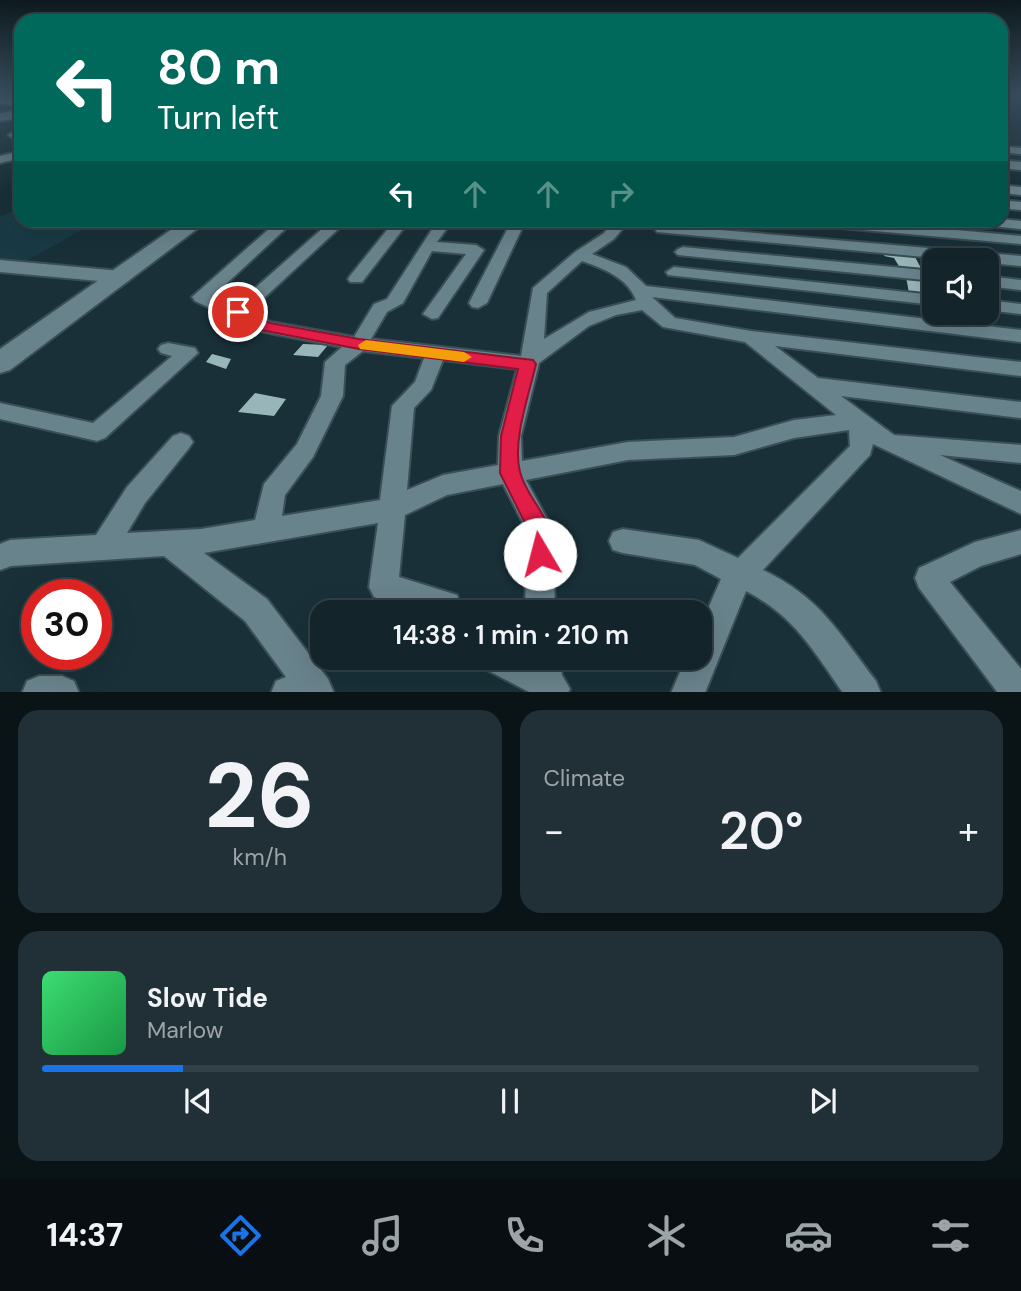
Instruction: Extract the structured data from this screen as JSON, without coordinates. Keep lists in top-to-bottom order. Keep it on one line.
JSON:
{"page":{"turn":["80 m","Turn left"],"limit":"30","trip":"14:38 · 1 min · 210 m","tile":[["26","km/h"],"Climate"],"heat":["−","20°","+"],"song":["Slow Tide","Marlow"],"tabs":"14:37"}}
